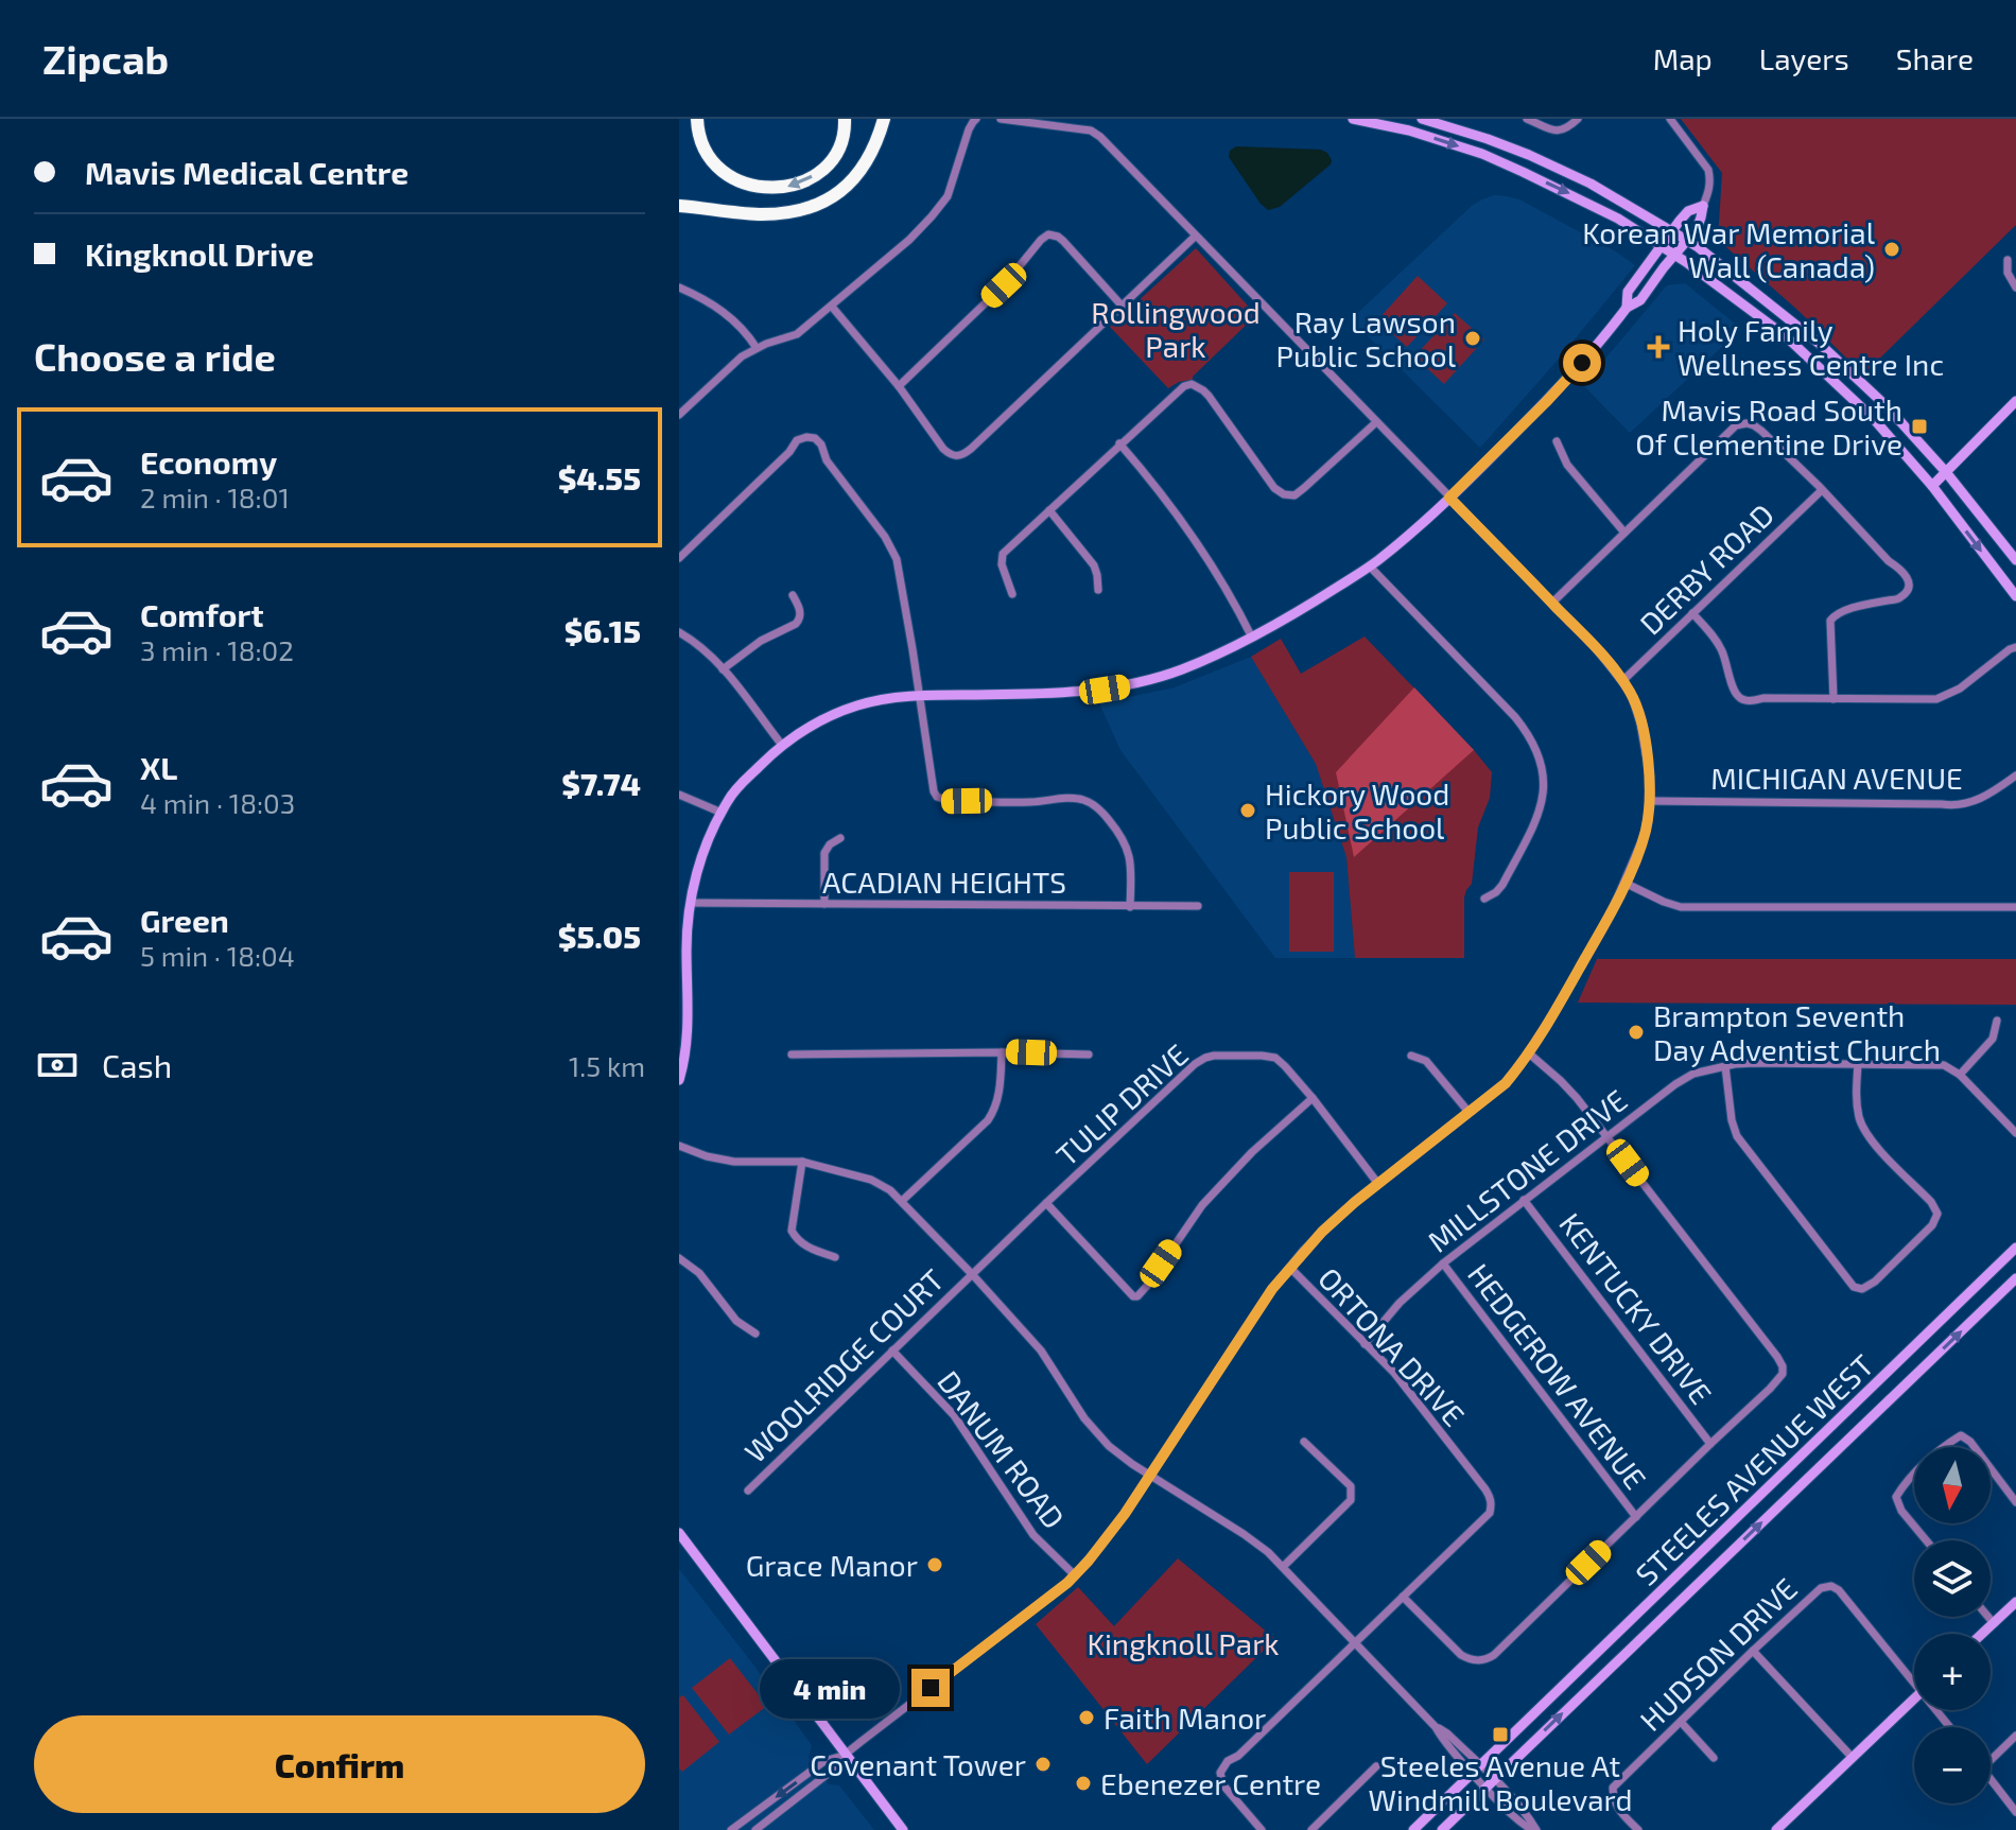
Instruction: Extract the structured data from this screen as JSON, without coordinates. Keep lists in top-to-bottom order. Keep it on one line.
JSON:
{"streets":{"main road":["STEELES AVENUE WEST"],"street":["DERBY ROAD","MICHIGAN AVENUE","ACADIAN HEIGHTS","TULIP DRIVE","MILLSTONE DRIVE","KENTUCKY DRIVE","ORTONA DRIVE","WOOLRIDGE COURT","HEDGEROW AVENUE","DANUM ROAD","HUDSON DRIVE"]},"crossings":[["TULIP DRIVE","WOOLRIDGE COURT"],["MILLSTONE DRIVE","KENTUCKY DRIVE"],["MILLSTONE DRIVE","ORTONA DRIVE"],["MILLSTONE DRIVE","HEDGEROW AVENUE"],["WOOLRIDGE COURT","DANUM ROAD"]],"parks":["Rollingwood Park","Kingknoll Park"],"places":{"other":["Korean War Memorial Wall (Canada)","Ray Lawson Public School","Hickory Wood Public School","Brampton Seventh Day Adventist Church","Grace Manor","Faith Manor","Covenant Tower","Ebenezer Centre"],"health":["Holy Family Wellness Centre Inc"],"transit":["Mavis Road South Of Clementine Drive","Steeles Avenue At Windmill Boulevard"]},"north":"bottom","page":{"header":"Zipcab","nav":["Map","Layers","Share"],"banner":["Mavis Medical Centre","Kingknoll Drive"],"heading":"Choose a ride","list":[{"name":"Economy","note":"2 min · 18:01","value":"$4.55"},{"name":"Comfort","note":"3 min · 18:02","value":"$6.15"},{"name":"XL","note":"4 min · 18:03","value":"$7.74"},{"name":"Green","note":"5 min · 18:04","value":"$5.05"}],"pay":["Cash","1.5 km"],"map_buttons":["+","−"],"bubble":"4 min","buttons":"Confirm"}}
